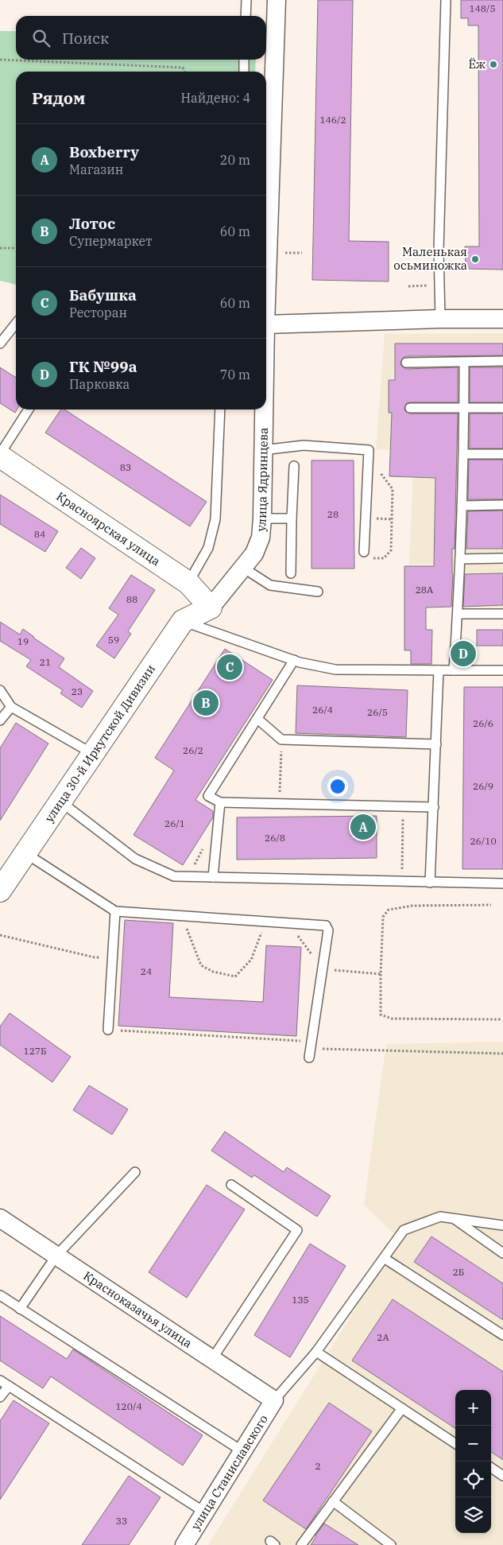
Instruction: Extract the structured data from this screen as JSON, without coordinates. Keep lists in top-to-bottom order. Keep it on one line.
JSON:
{"streets":{"street":["улица Ядринцева","Красноярская улица","улица 30-й Иркутской Дивизии","Красноказачья улица","улица Станиславского"]},"crossings":[["улица Ядринцева","Красноярская улица"],["Красноказачья улица","улица Станиславского"]],"places":["Ёж","Маленькая осьминожка"],"house_numbers":["148/5","146/2","83","28","84","28А","88","59","19","21","23","26/4","26/5","26/6","26/2","26/9","26/1","26/8","26/10","24","127Б","2Б","135","2А","120/4","2","33"],"page":{"search":"Поиск","heading":["Рядом","Найдено: 4"],"list":[{"mark":"A","name":"Boxberry","note":"Магазин","value":"20 m"},{"mark":"B","name":"Лотос","note":"Супермаркет","value":"60 m"},{"mark":"C","name":"Бабушка","note":"Ресторан","value":"60 m"},{"mark":"D","name":"ГК №99а","note":"Парковка","value":"70 m"}],"pins":["D","C","B","A"],"map_buttons":["+","−"]}}
